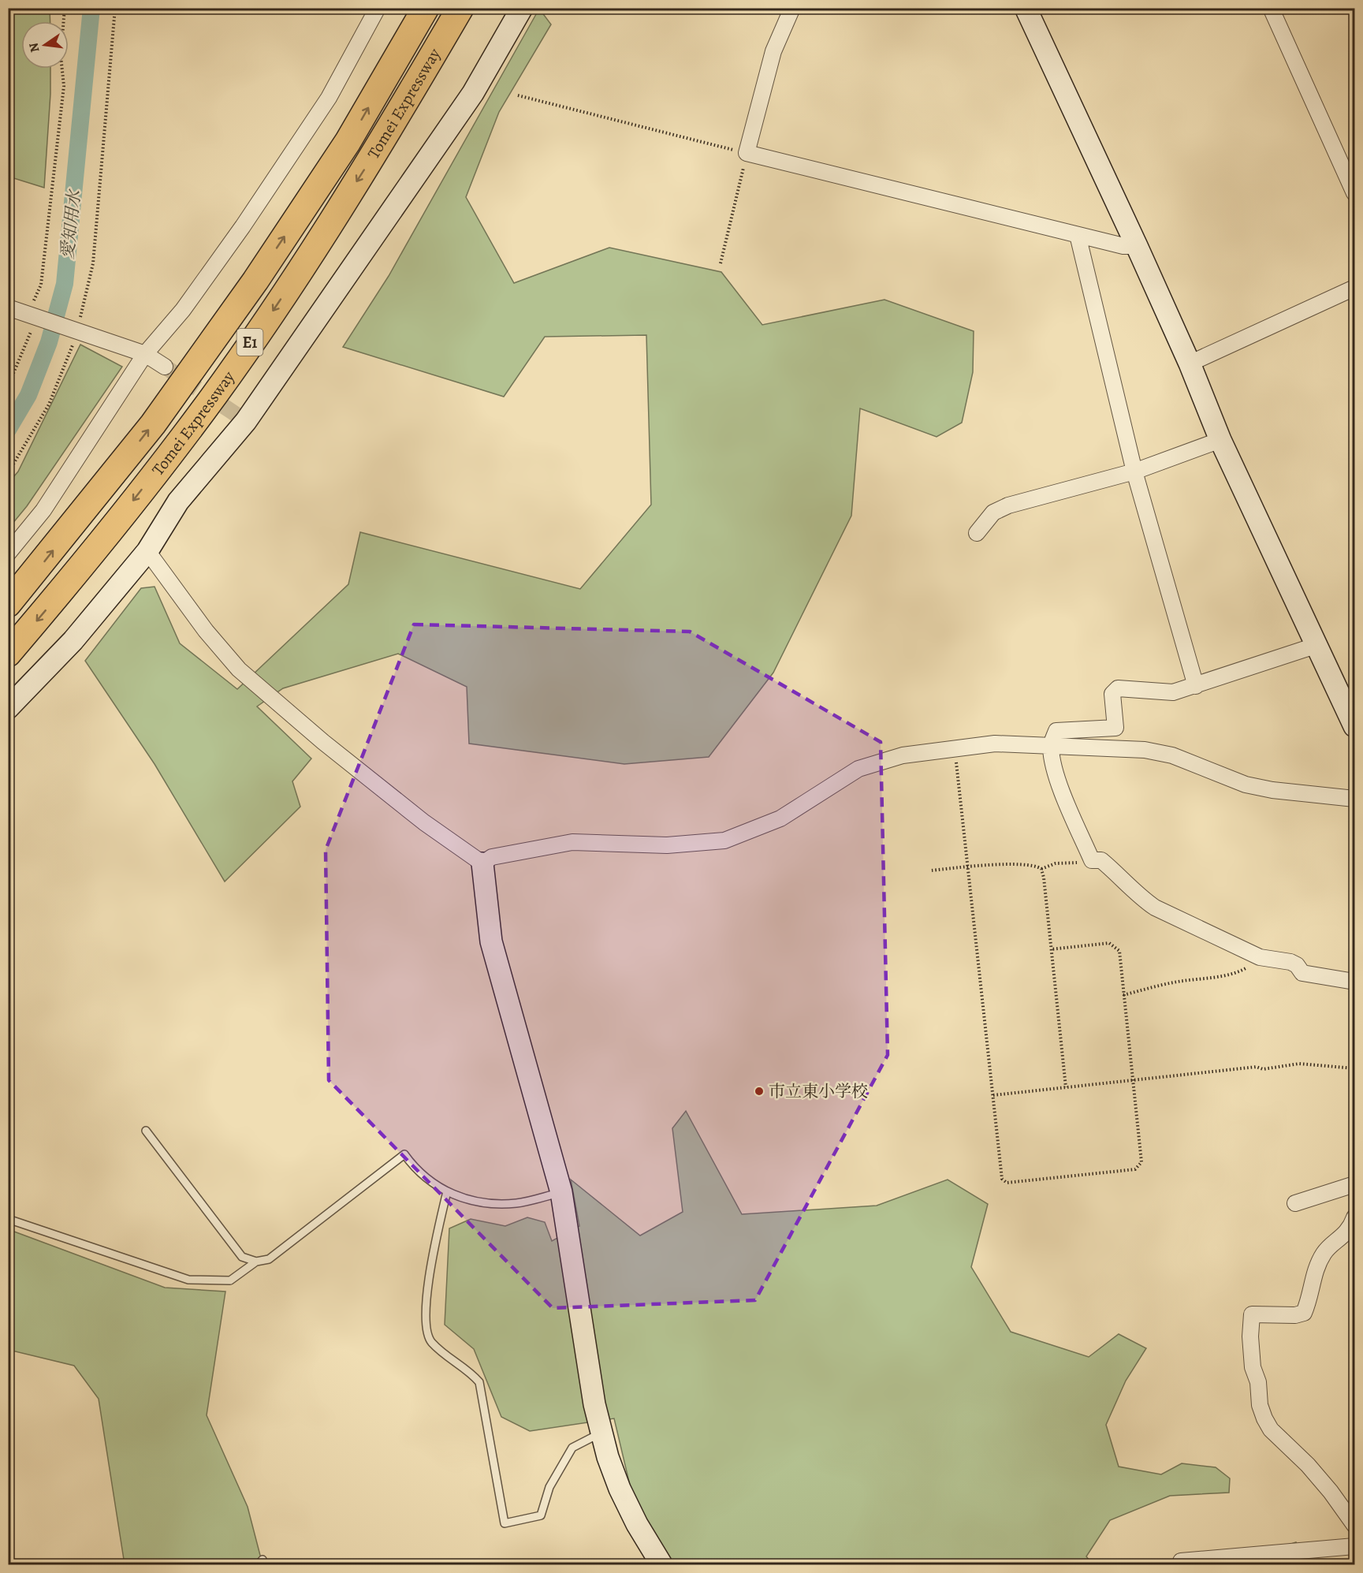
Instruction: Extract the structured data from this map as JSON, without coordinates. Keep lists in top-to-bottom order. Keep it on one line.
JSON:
{"streets":{"highway":["Tomei Expressway","E1"]},"water":["愛知用水"],"places":["市立東小学校"],"north":"left"}
